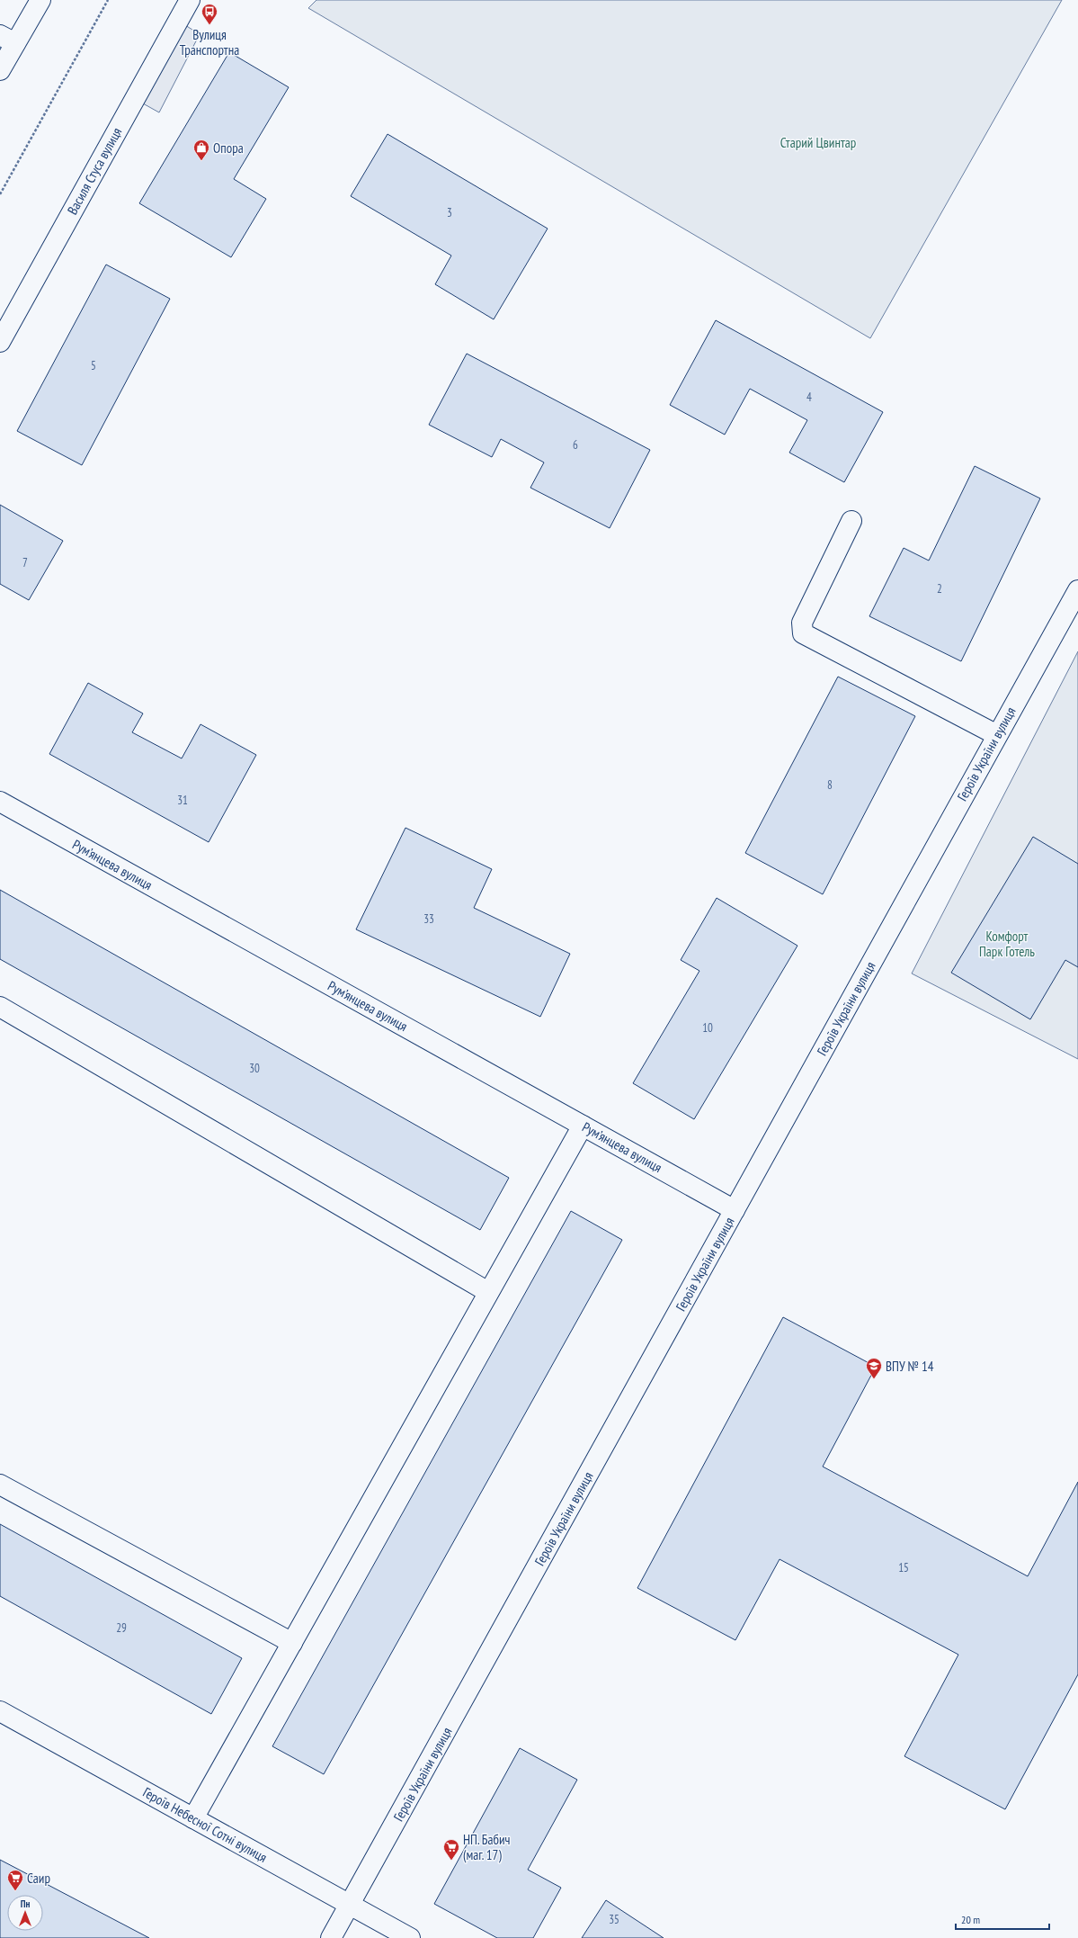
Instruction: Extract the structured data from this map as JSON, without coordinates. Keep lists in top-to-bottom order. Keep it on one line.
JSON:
{"streets":{"street":["Василя Стуса вулиця","Героїв України вулиця","Рум’янцева вулиця","Героїв Небесної Сотні вулиця"]},"crossings":[["Героїв України вулиця","Рум’янцева вулиця"],["Героїв України вулиця","Героїв Небесної Сотні вулиця"]],"parks":["Старий Цвинтар","Комфорт Парк Готель"],"places":{"bus stop":["Вулиця Транспортна"],"shop":["Опора"],"school or university":["ВПУ № 14"],"supermarket":["НП. Бабич (маг. 17)","Саир"]},"house_numbers":["3","5","4","6","7","2","8","31","33","10","30","15","29","35"],"scale_bar":"20 m","north":"top"}
